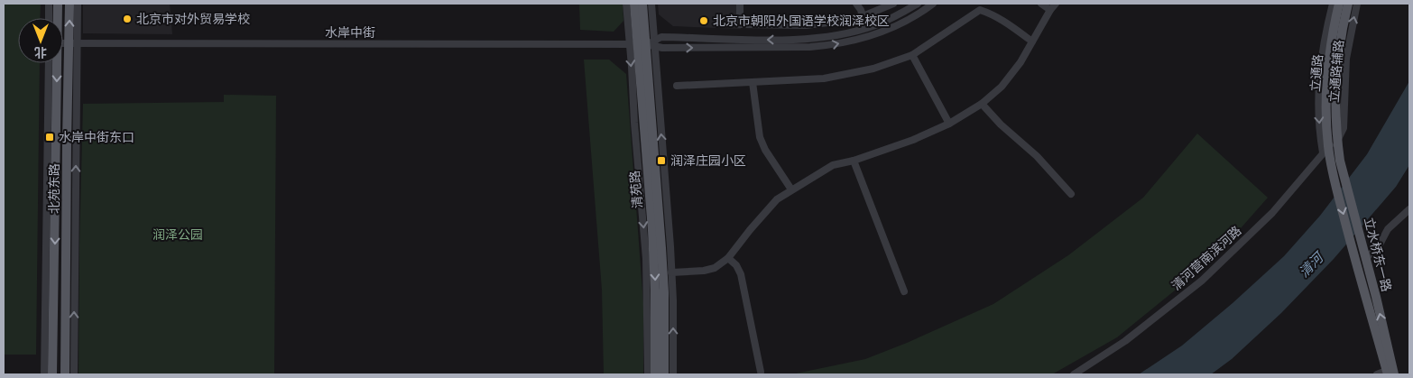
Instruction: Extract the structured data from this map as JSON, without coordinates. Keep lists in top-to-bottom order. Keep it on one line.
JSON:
{"streets":{"main road":["立通路","北苑东路","清苑路","立水桥东一路"],"street":["水岸中街","立通路辅路","清河营南滨河路"]},"crossings":[["水岸中街","北苑东路"],["水岸中街","清苑路"],["立通路辅路","立通路"],["立通路辅路","立水桥东一路"],["立通路辅路","清河营南滨河路"],["立通路","立水桥东一路"],["立通路","清河营南滨河路"],["立水桥东一路","清河营南滨河路"]],"water":["清河"],"parks":["润泽公园"],"places":{"other":["北京市对外贸易学校","北京市朝阳外国语学校润泽校区"],"transit":["水岸中街东口","润泽庄园小区"]},"north":"bottom"}
